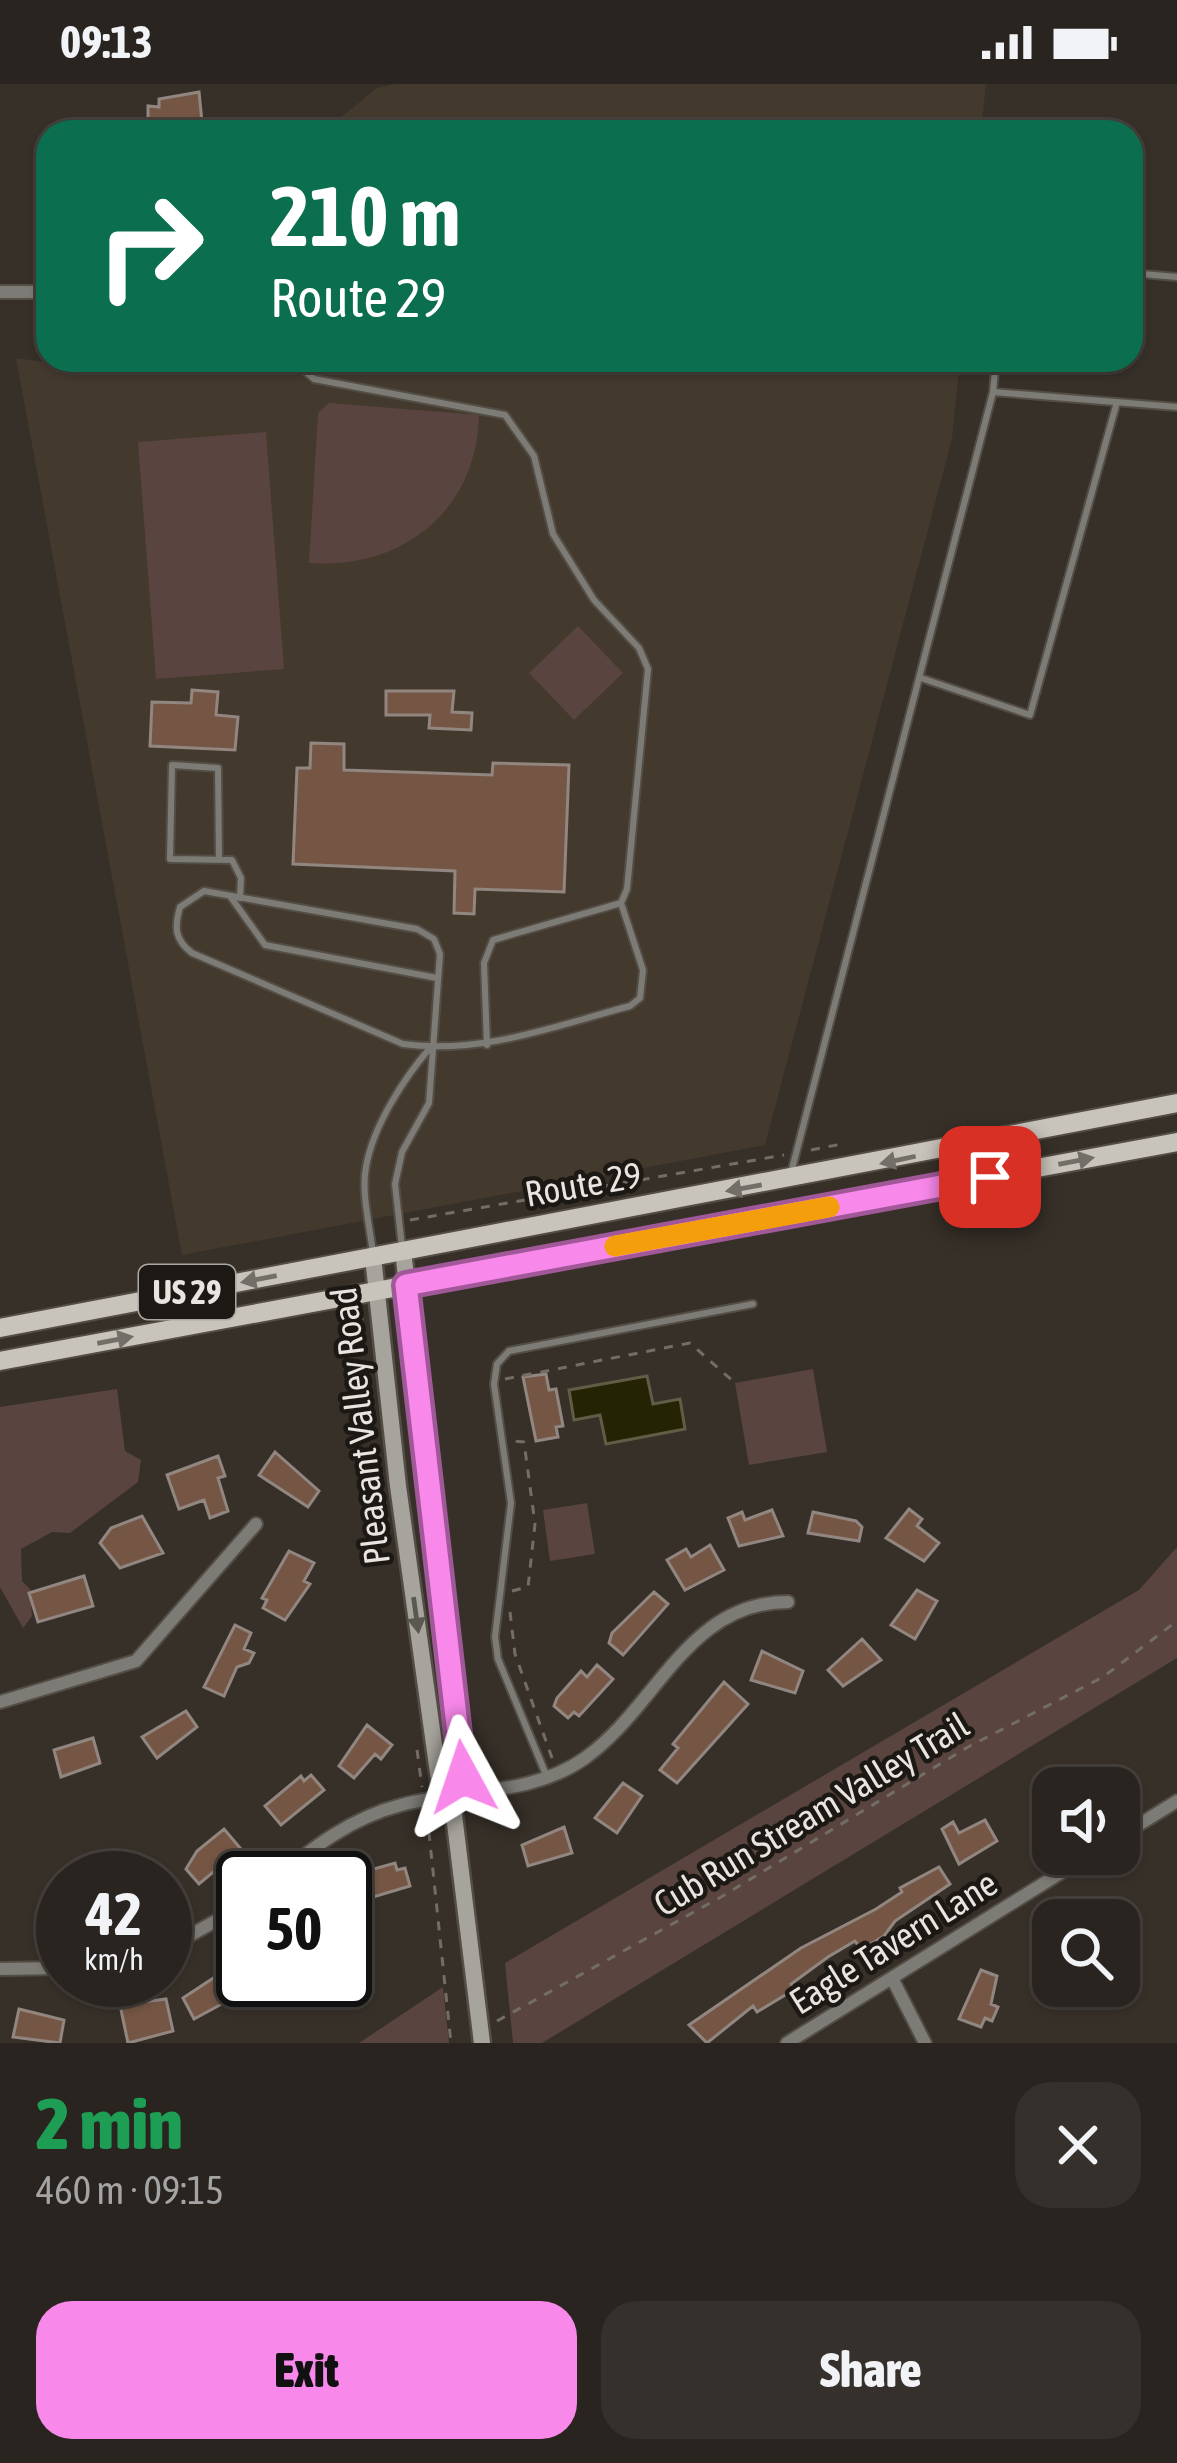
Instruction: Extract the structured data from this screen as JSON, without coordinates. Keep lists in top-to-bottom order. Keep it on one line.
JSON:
{"streets":{"main road":["Route 29","US 29","Pleasant Valley Road"],"street":["Eagle Tavern Lane"],"path":["Cub Run Stream Valley Trail"]},"crossings":[["Route 29","Pleasant Valley Road"],["Pleasant Valley Road","Cub Run Stream Valley Trail"]],"page":{"status":"09:13","turn":["210 m","Route 29"],"speed":"42 km/h","limit":"50","heading":["2 min","460 m · 09:15"],"buttons":["Exit","Share"]}}
